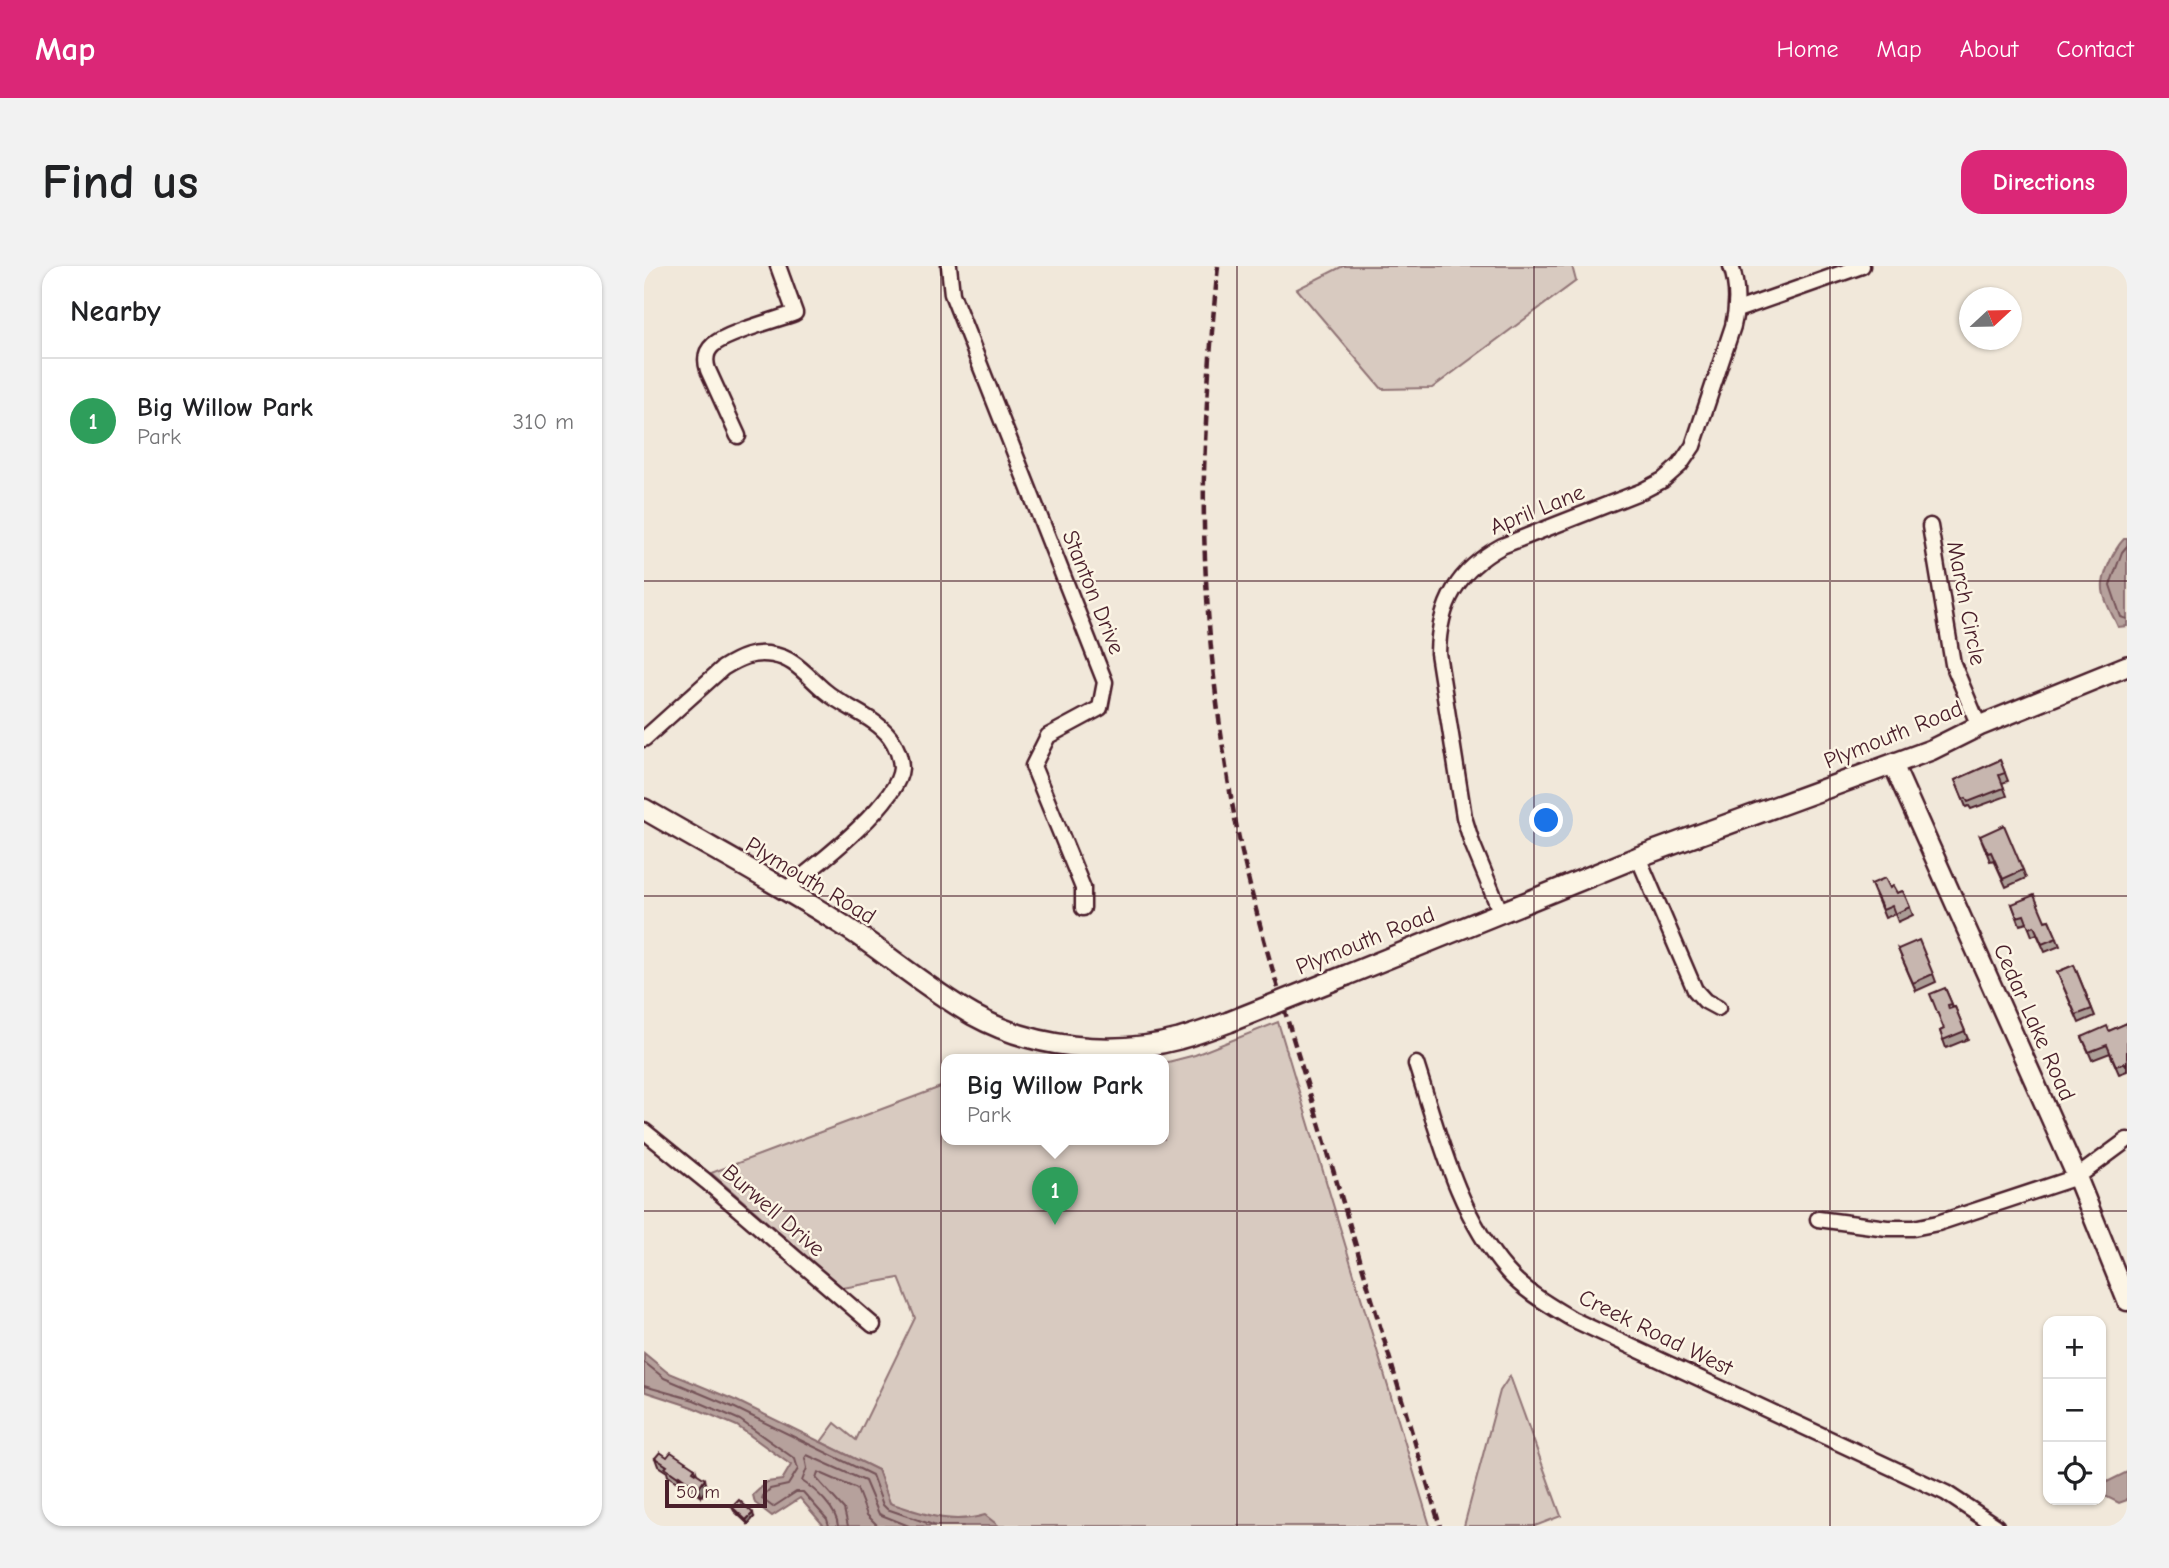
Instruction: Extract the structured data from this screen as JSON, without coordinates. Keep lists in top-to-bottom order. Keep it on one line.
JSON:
{"streets":{"main road":["Plymouth Road"],"street":["April Lane","Stanton Drive","March Circle","Cedar Lake Road","Burwell Drive","Creek Road West"]},"crossings":[["April Lane","Plymouth Road"],["March Circle","Plymouth Road"],["Plymouth Road","Cedar Lake Road"]],"scale_bar":"50 m","north":"right","page":{"header":"Map","nav":["Home","Map","About","Contact"],"buttons":"Directions","title":"Find us","heading":"Nearby","list":[{"mark":"1","name":"Big Willow Park","note":"Park","value":"310 m"}],"popup":["Big Willow Park","Park"],"pins":"1","map_buttons":["+","−"],"scale":"50 m"}}
